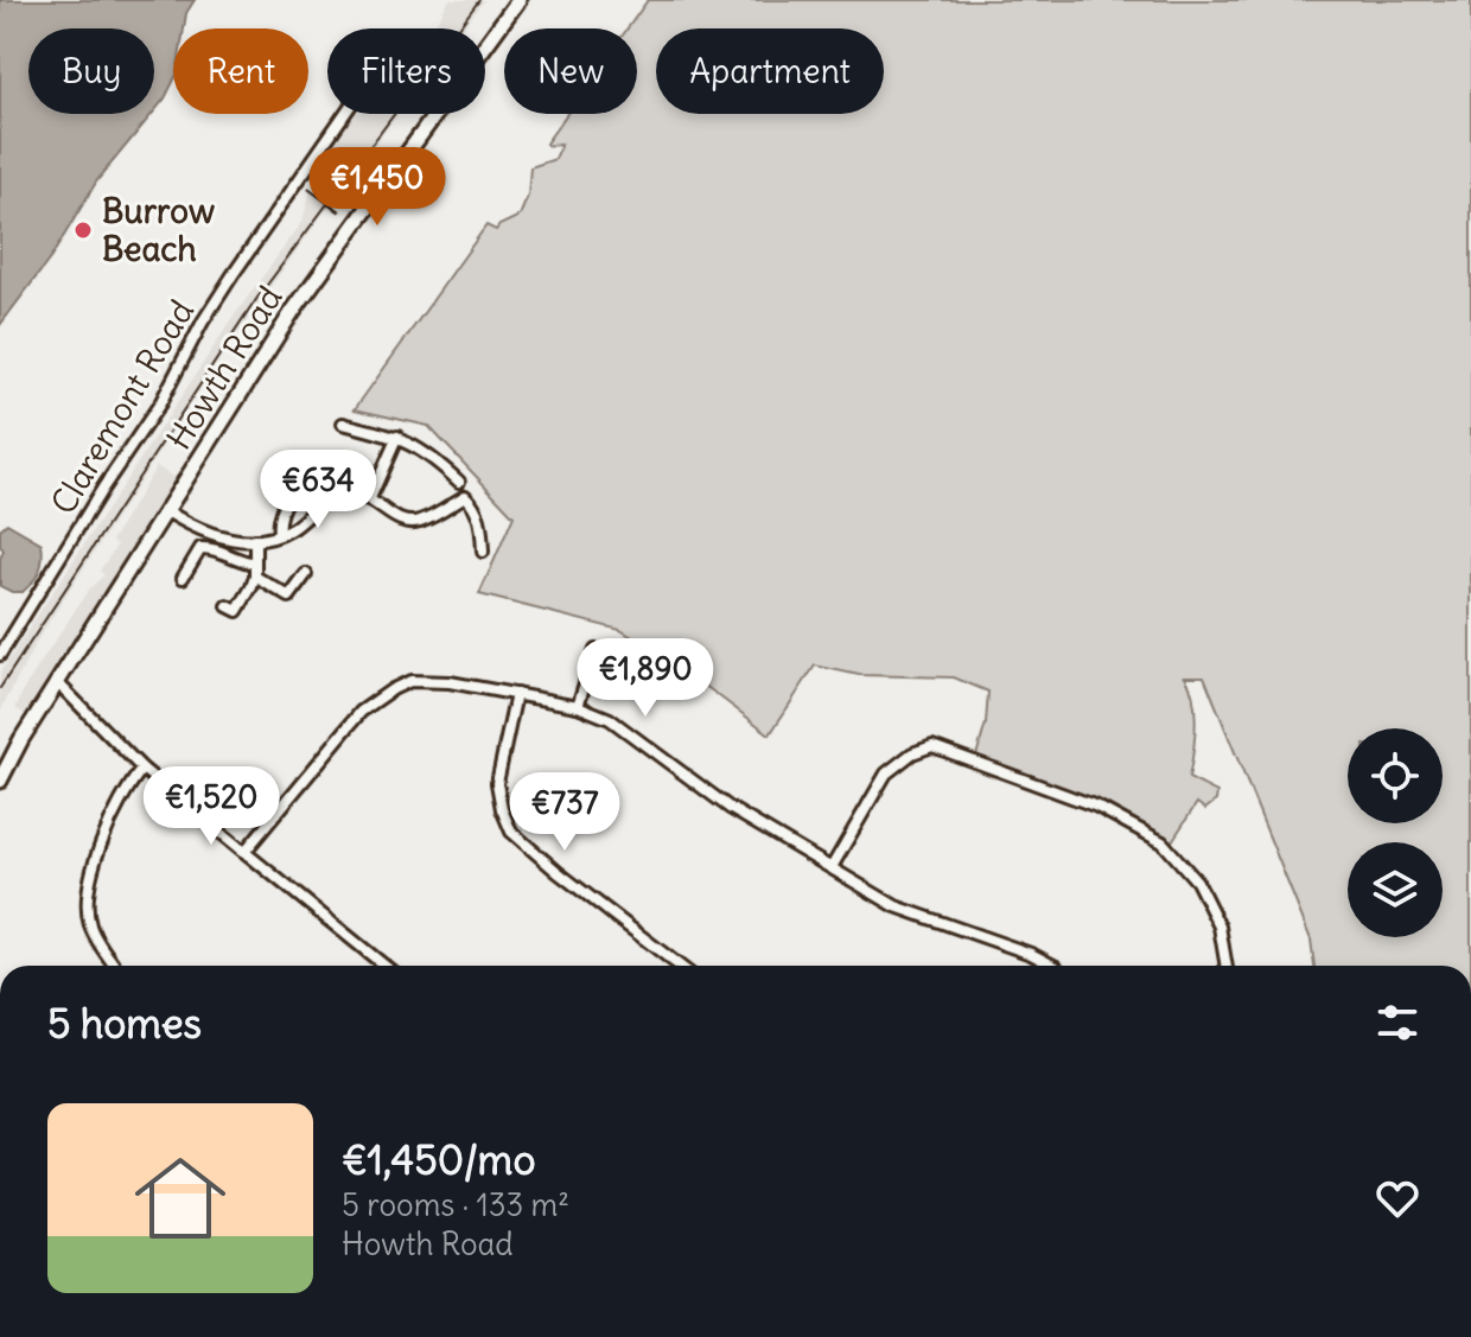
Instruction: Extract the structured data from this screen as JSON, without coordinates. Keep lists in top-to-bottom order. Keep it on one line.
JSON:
{"streets":{"main road":["Howth Road"],"street":["Claremont Road"]},"places":["Burrow Beach"],"page":{"chip":["Buy","Rent","Filters","New","Apartment"],"price":["€1,450","€634","€1,890","€1,520","€737"],"heading":"5 homes","list":[{"name":"€1,450/mo","note":"5 rooms · 133 m² · Howth Road"}]}}
